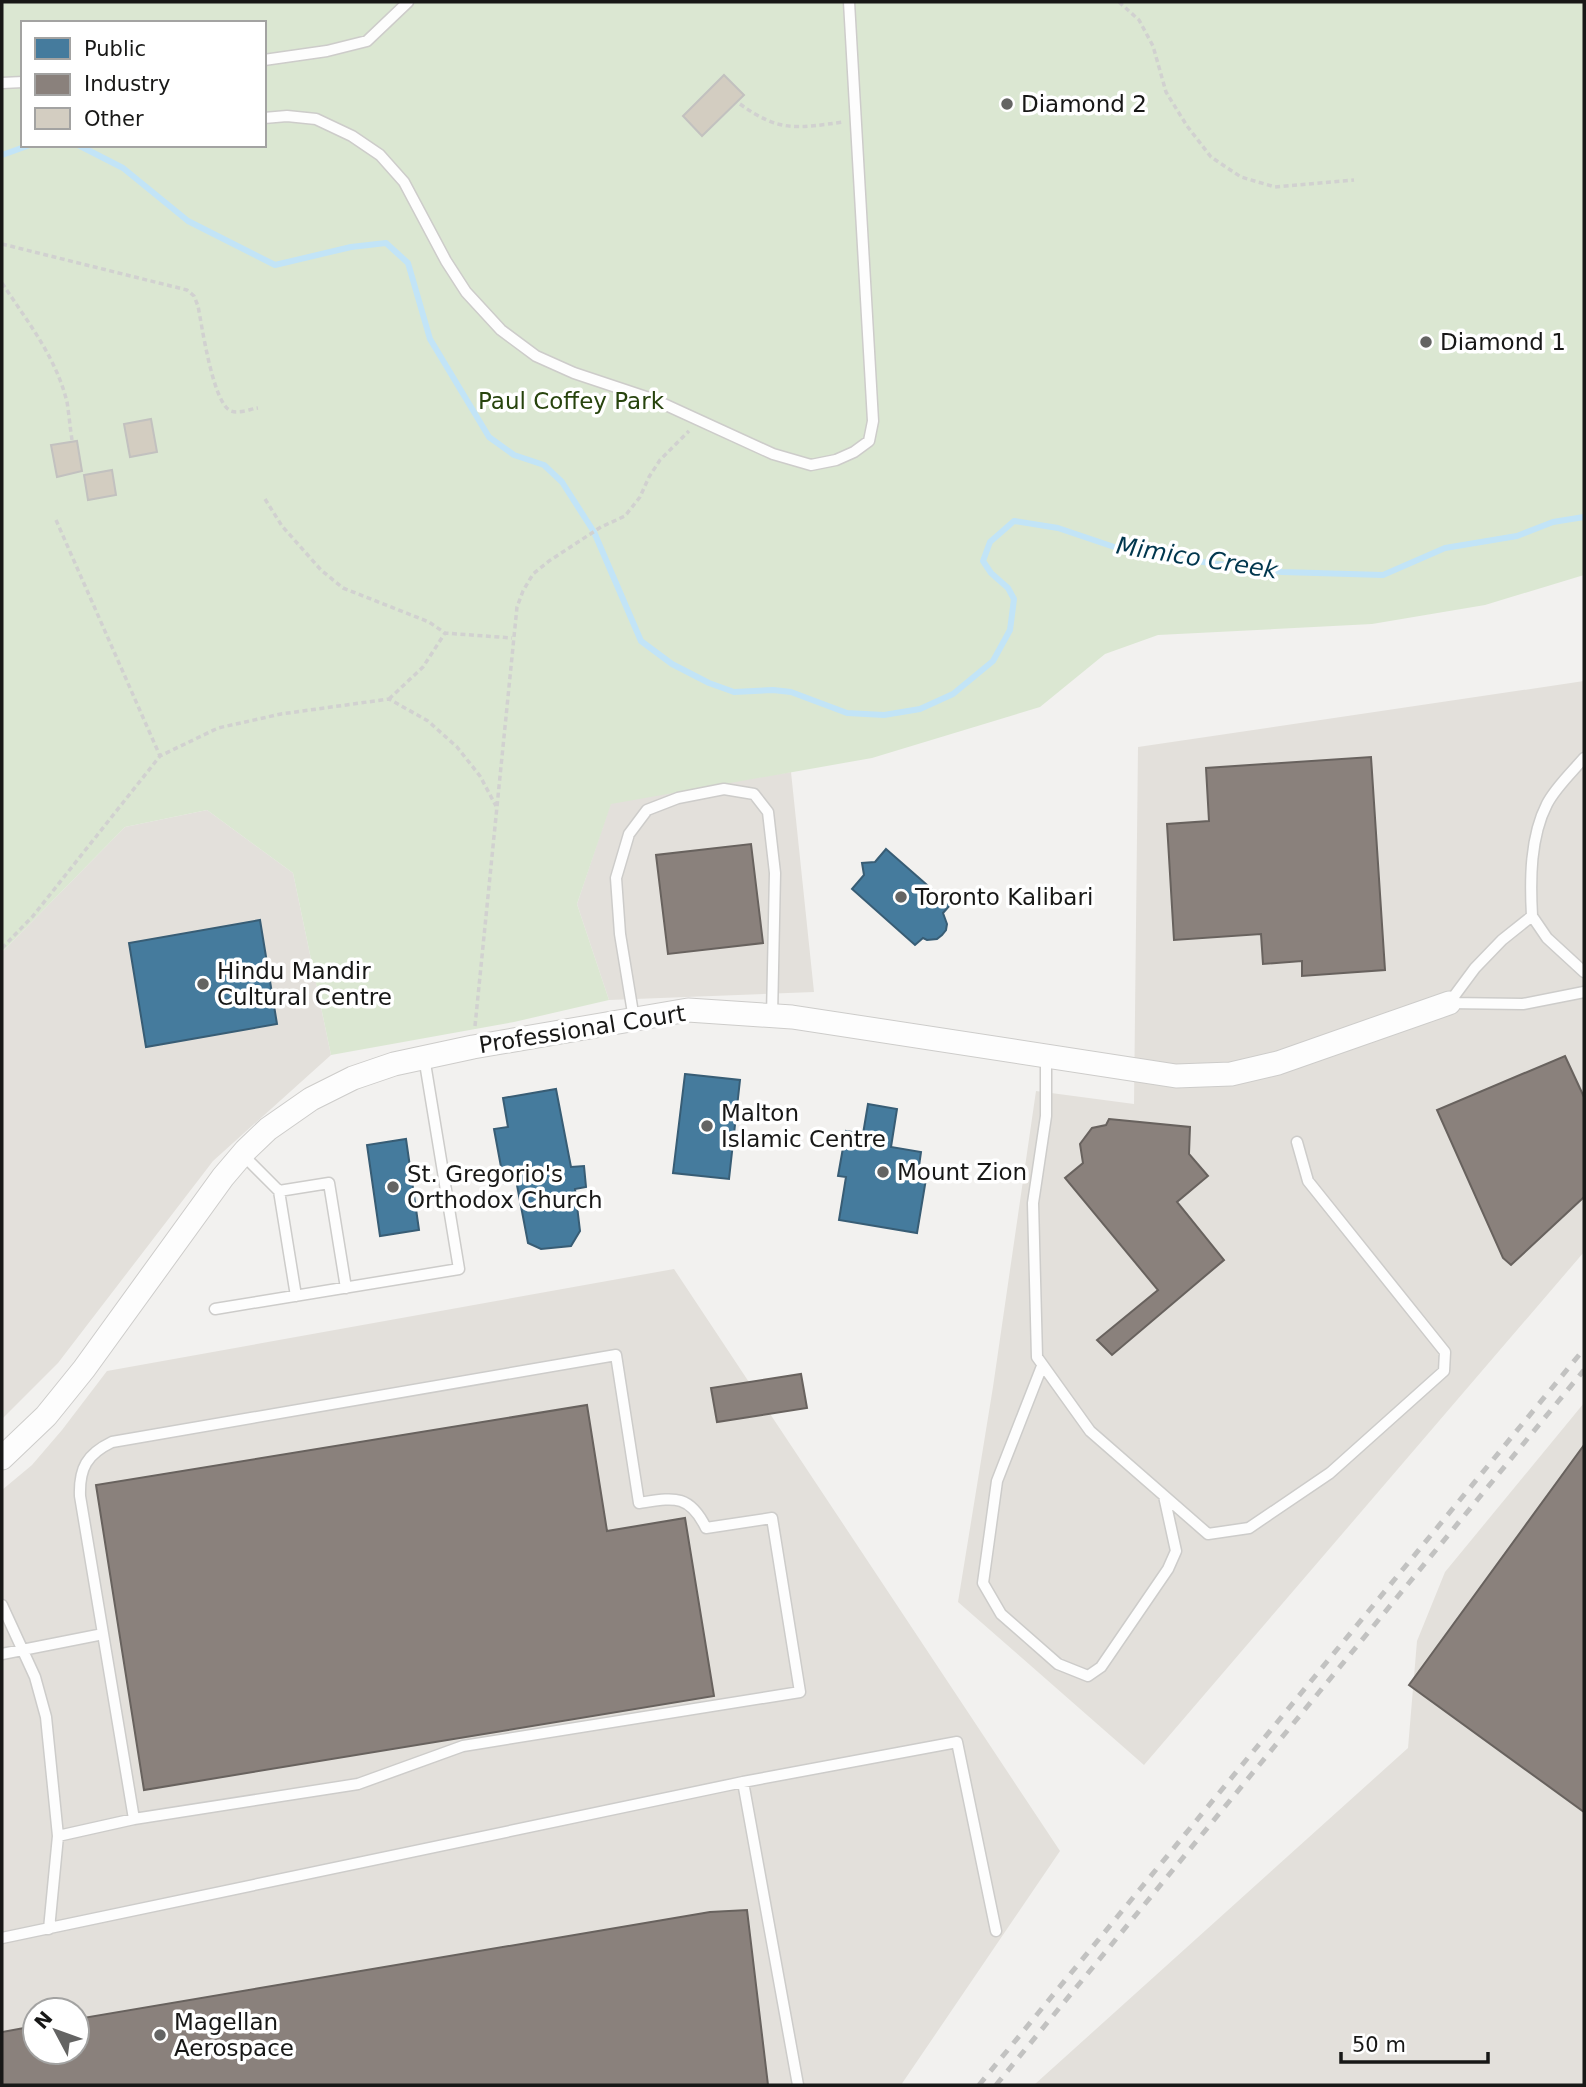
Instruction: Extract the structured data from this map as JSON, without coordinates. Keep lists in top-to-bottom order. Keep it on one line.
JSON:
{"streets":{"street":["Professional Court"]},"water":["Mimico Creek"],"parks":["Paul Coffey Park"],"places":["Diamond 2","Diamond 1","Toronto Kalibari","Hindu Mandir Cultural Centre","Malton Islamic Centre","Mount Zion","St. Gregorio's Orthodox Church","Magellan Aerospace"],"legend":["Public","Industry","Other"],"scale_bar":"50 m","north":"top left"}
